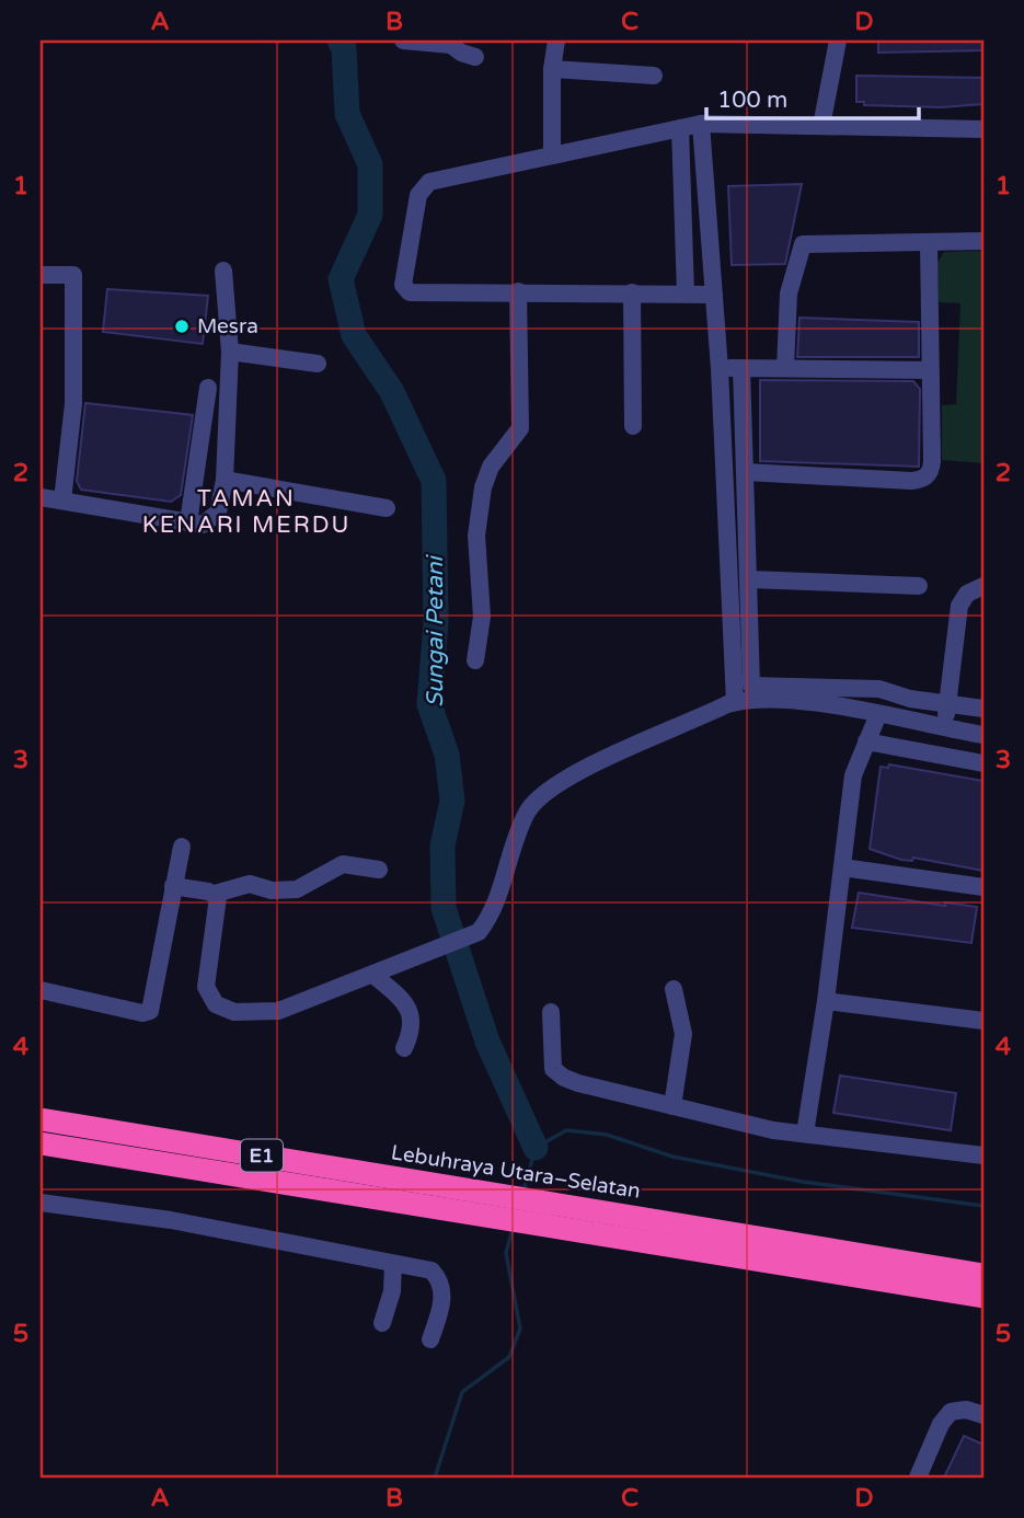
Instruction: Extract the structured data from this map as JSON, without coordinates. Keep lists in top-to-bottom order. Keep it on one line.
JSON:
{"streets":{"highway":["E1","Lebuhraya Utara–Selatan"]},"districts":["TAMAN KENARI MERDU"],"water":["Sungai Petani"],"places":["Mesra"],"scale_bar":"100 m","grid":{"columns":["A","B","C","D"],"rows":["1","2","3","4","5"]}}
